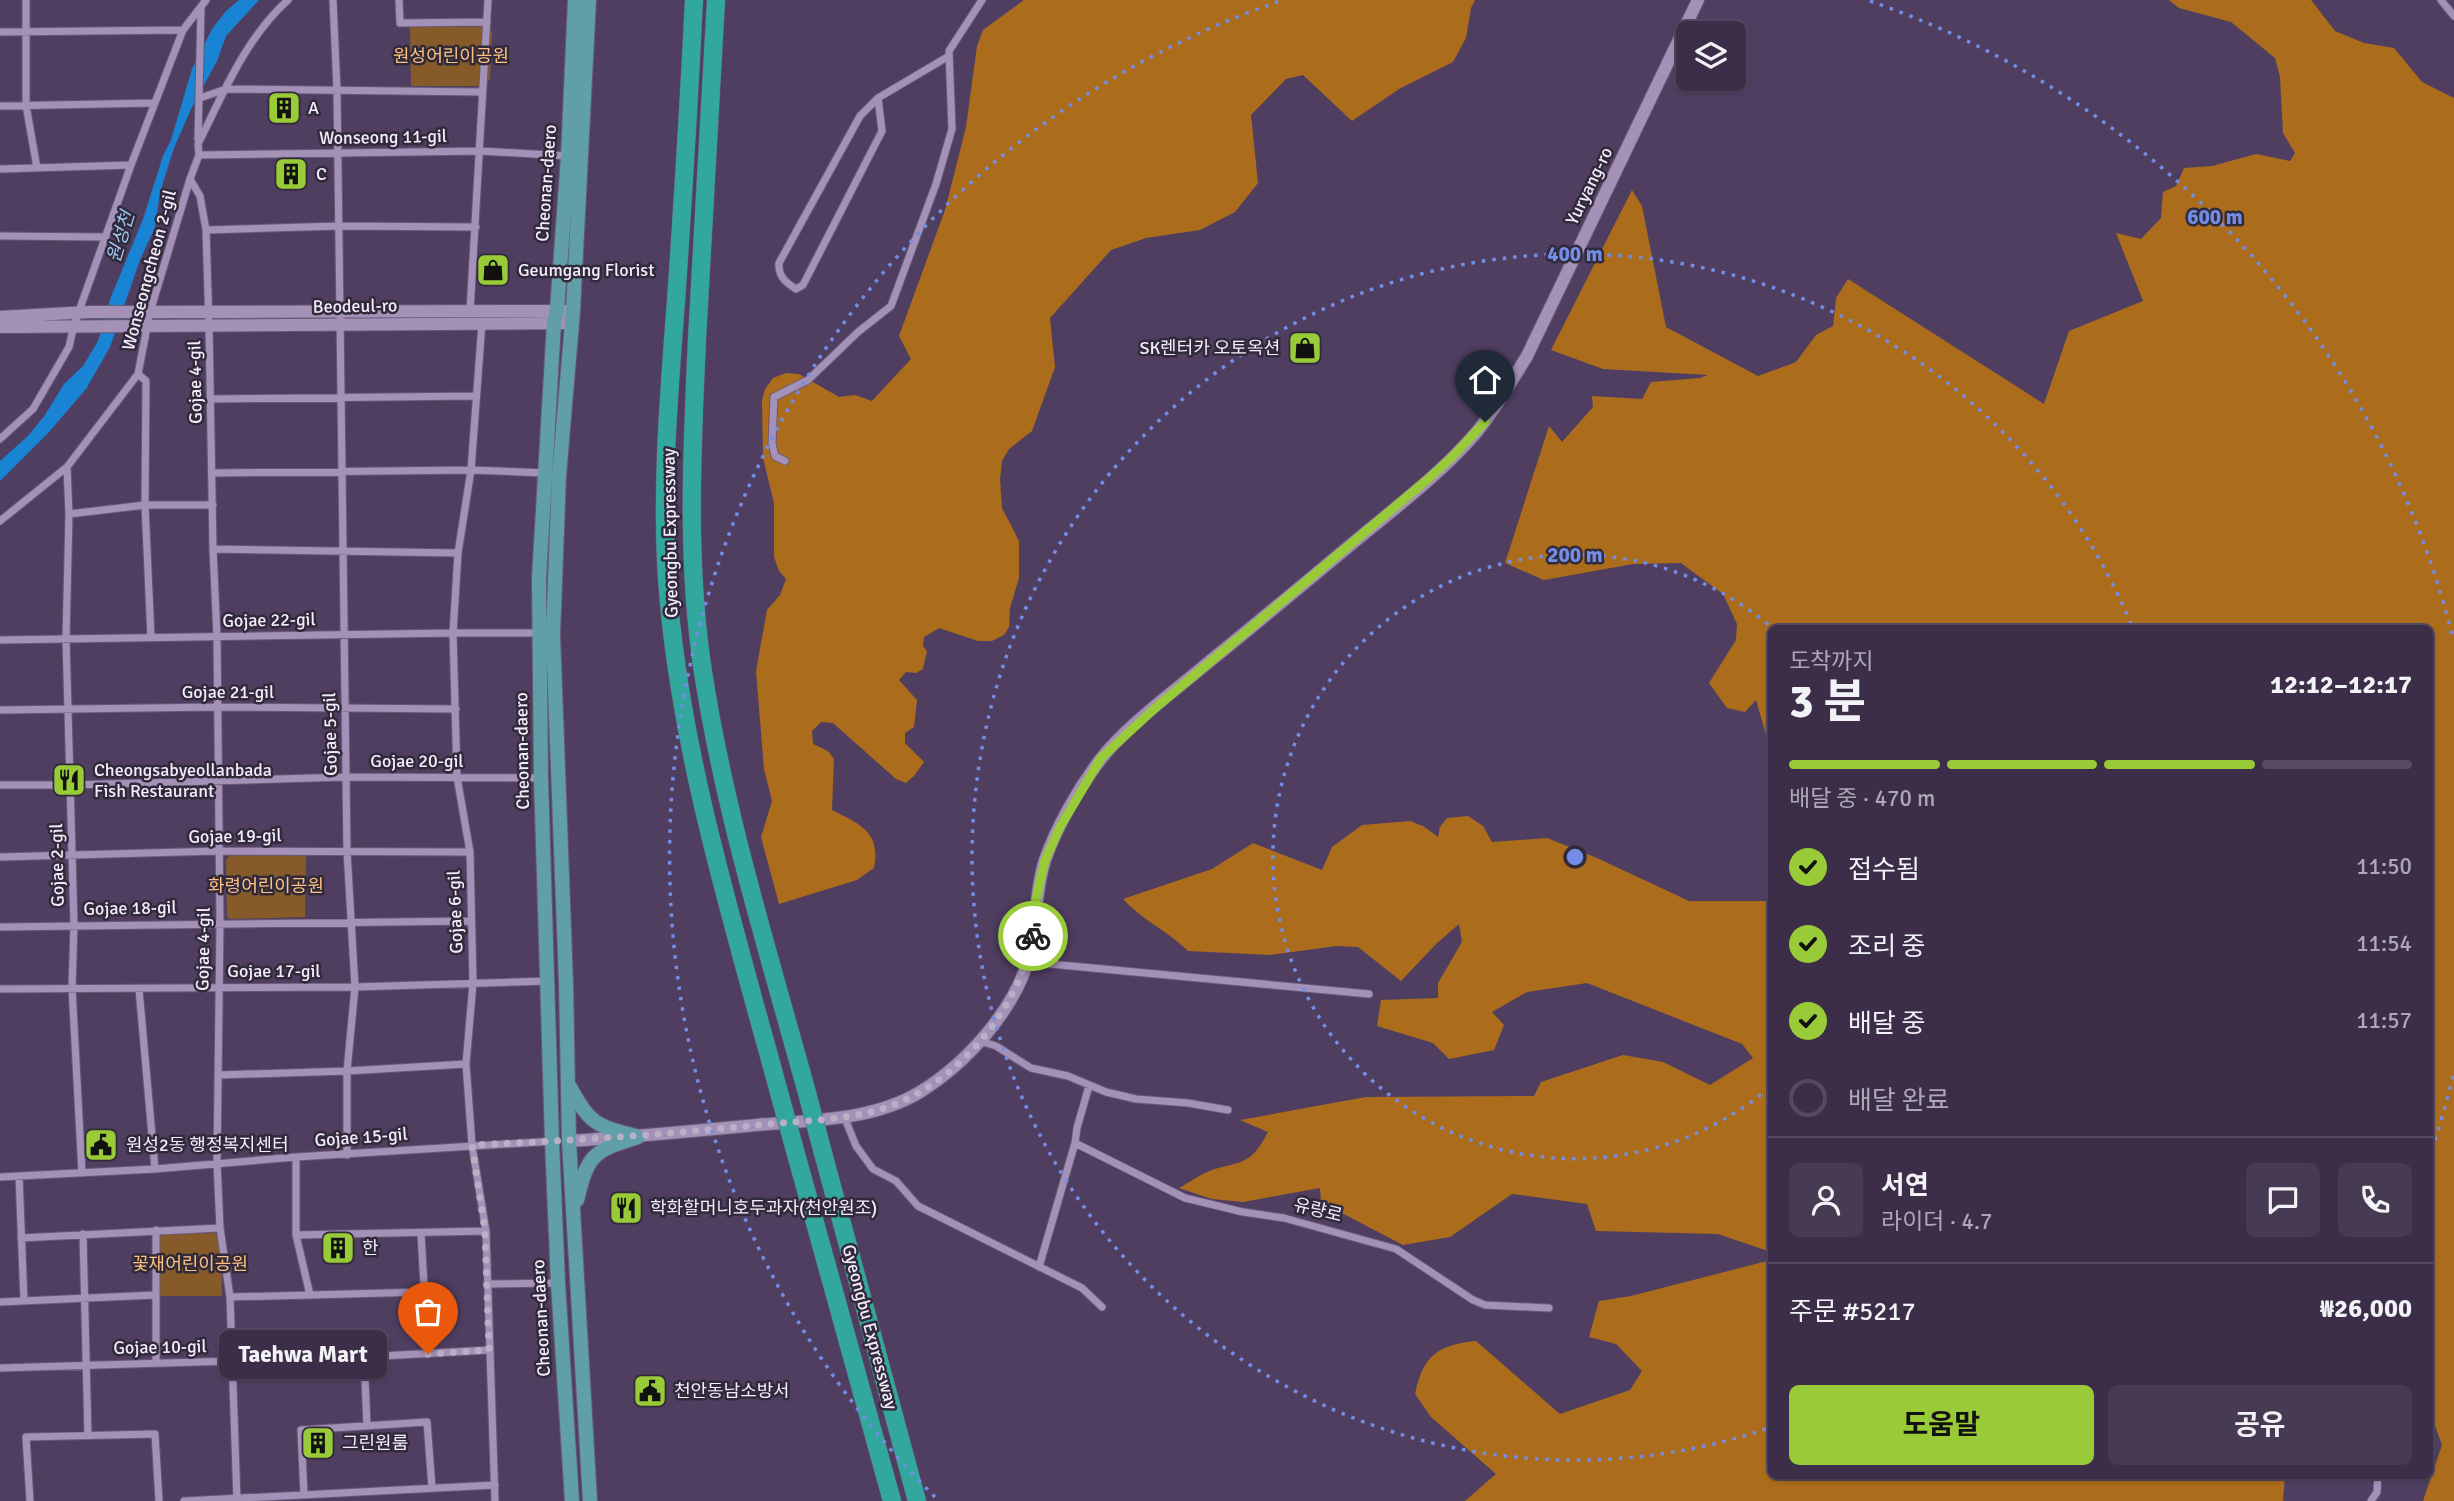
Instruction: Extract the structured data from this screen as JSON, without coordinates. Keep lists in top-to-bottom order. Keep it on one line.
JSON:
{"streets":{"highway":["Gyeongbu Expressway"],"main road":["Cheonan-daero"],"street":["Wonseong 11-gil","Yuryang-ro","Wonseongcheon 2-gil","Beodeul-ro","Gojae 4-gil","Gojae 22-gil","Gojae 21-gil","Gojae 5-gil","Gojae 20-gil","Gojae 19-gil","Gojae 2-gil","Gojae 18-gil","Gojae 6-gil","Gojae 17-gil","Gojae 15-gil","유량로","Gojae 10-gil"]},"crossings":[["Wonseong 11-gil","Cheonan-daero"],["Wonseong 11-gil","Wonseongcheon 2-gil"],["Wonseong 11-gil","Gojae 5-gil"],["Cheonan-daero","Yuryang-ro"],["Cheonan-daero","Beodeul-ro"],["Cheonan-daero","Gojae 22-gil"],["Cheonan-daero","Gojae 20-gil"],["Cheonan-daero","Gojae 17-gil"],["Cheonan-daero","Gojae 15-gil"],["Yuryang-ro","Gojae 15-gil"],["Wonseongcheon 2-gil","Beodeul-ro"],["Wonseongcheon 2-gil","Gojae 4-gil"],["Wonseongcheon 2-gil","Gojae 2-gil"],["Beodeul-ro","Gojae 4-gil"],["Beodeul-ro","Gojae 5-gil"],["Beodeul-ro","Gojae 6-gil"],["Gojae 4-gil","Gojae 22-gil"],["Gojae 4-gil","Gojae 21-gil"],["Gojae 4-gil","Gojae 20-gil"],["Gojae 4-gil","Gojae 19-gil"],["Gojae 4-gil","Gojae 18-gil"],["Gojae 4-gil","Gojae 17-gil"],["Gojae 4-gil","Gojae 15-gil"],["Gojae 4-gil","Gojae 10-gil"],["Gojae 22-gil","Gojae 5-gil"],["Gojae 22-gil","Gojae 2-gil"],["Gojae 22-gil","Gojae 6-gil"],["Gojae 21-gil","Gojae 5-gil"],["Gojae 21-gil","Gojae 2-gil"],["Gojae 21-gil","Gojae 6-gil"],["Gojae 5-gil","Gojae 20-gil"],["Gojae 5-gil","Gojae 19-gil"],["Gojae 5-gil","Gojae 18-gil"],["Gojae 5-gil","Gojae 17-gil"],["Gojae 5-gil","Gojae 15-gil"],["Gojae 20-gil","Gojae 2-gil"],["Gojae 20-gil","Gojae 6-gil"],["Gojae 19-gil","Gojae 2-gil"],["Gojae 19-gil","Gojae 6-gil"],["Gojae 2-gil","Gojae 18-gil"],["Gojae 2-gil","Gojae 17-gil"],["Gojae 2-gil","Gojae 15-gil"],["Gojae 18-gil","Gojae 6-gil"],["Gojae 6-gil","Gojae 17-gil"],["Gojae 6-gil","Gojae 15-gil"],["Gojae 6-gil","Gojae 10-gil"]],"water":["원성천"],"parks":["원성어린이공원","화령어린이공원","꽃재어린이공원"],"places":{"building":["A","C","한","그린원룸"],"shop":["Geumgang Florist","SK렌터카 오토옥션"],"restaurant":["Cheongsabyeollanbada Fish Restaurant","학화할머니호두과자(천안원조)"],"public building":["원성2동 행정복지센터","천안동남소방서"],"other":["Taehwa Mart"]},"page":{"heading":["3 분","도착까지","12:12–12:17"],"panel":["서연","라이더 · 4.7","주문 #5217","₩26,000"],"bar":"배달 중 · 470 m","list":[["접수됨","11:50"],["조리 중","11:54"],["배달 중","11:57"],"배달 완료"],"bubble":"Taehwa Mart","buttons":["도움말","공유"]},"rings":["600 m","400 m","200 m"]}
